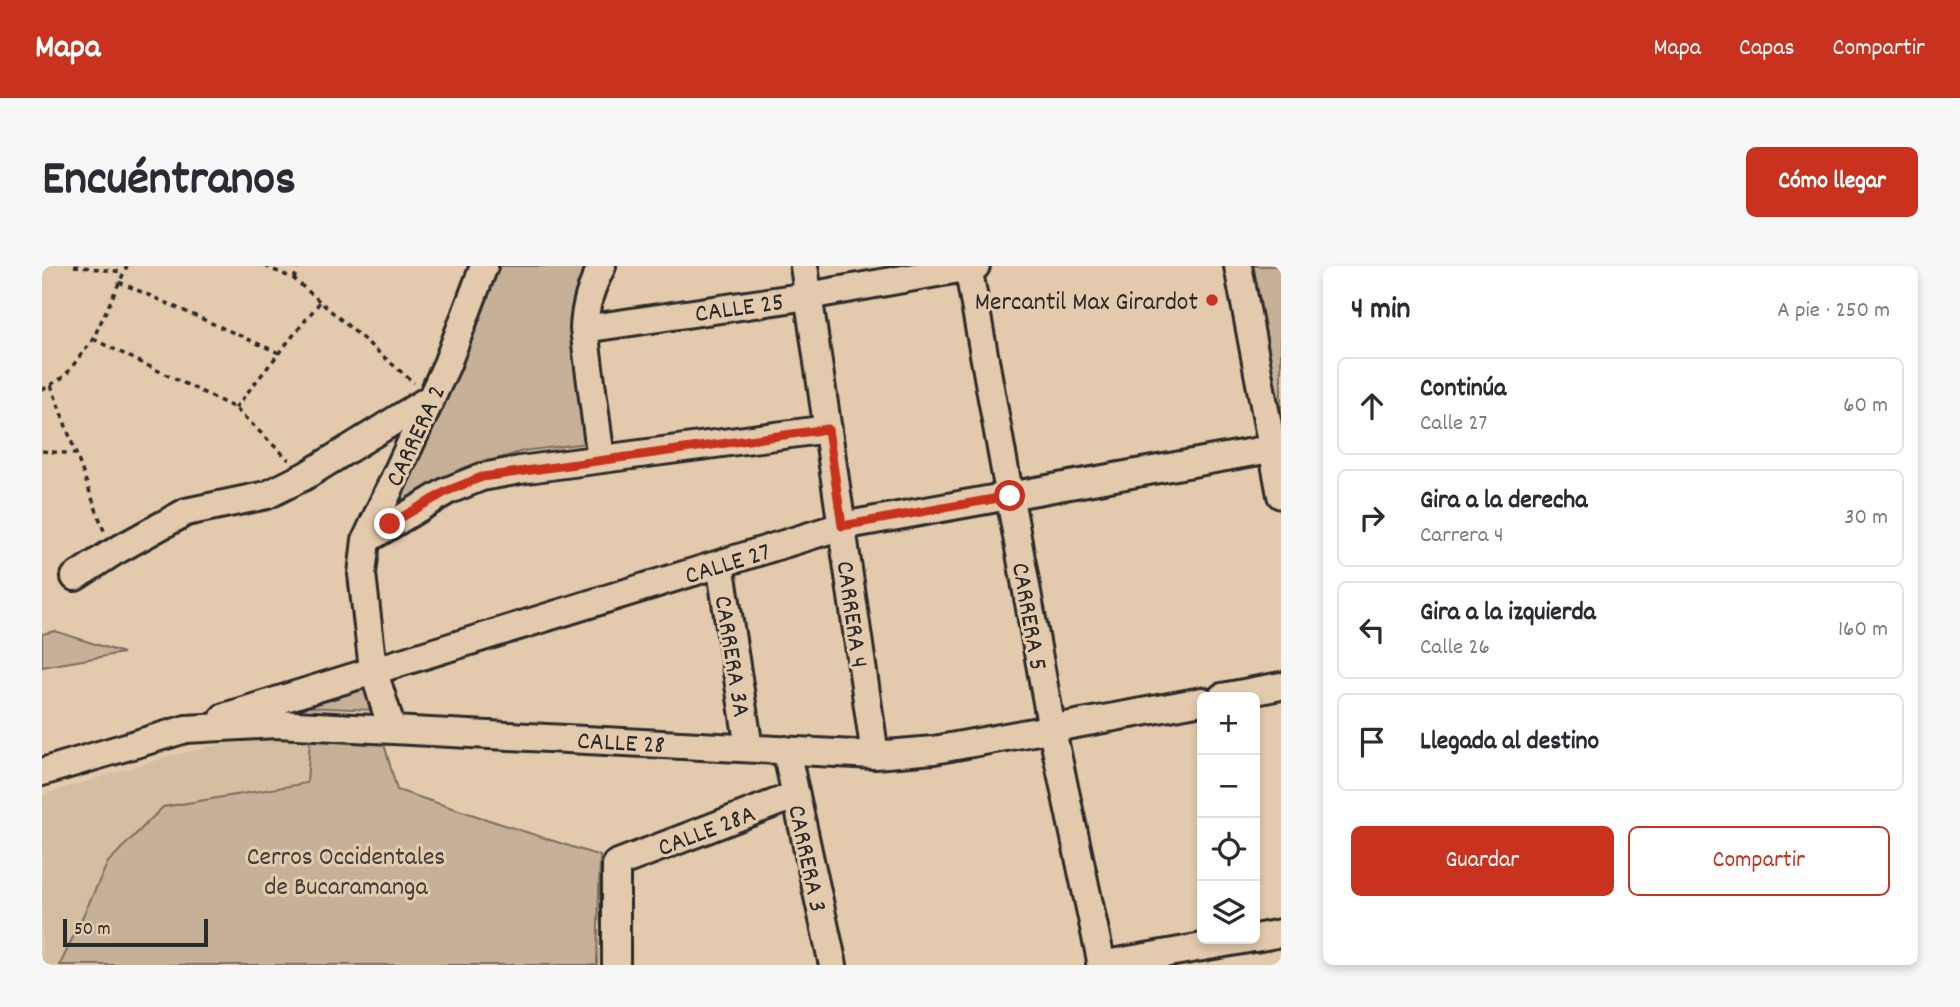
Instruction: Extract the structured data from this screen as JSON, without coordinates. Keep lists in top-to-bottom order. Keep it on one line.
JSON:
{"streets":{"street":["CALLE 25","CARRERA 2","CALLE 27","CARRERA 4","CARRERA 5","CARRERA 3A","CALLE 28","CALLE 28A","CARRERA 3"]},"crossings":[["CALLE 25","CARRERA 4"],["CALLE 25","CARRERA 5"],["CARRERA 2","CALLE 27"],["CARRERA 2","CALLE 28"],["CALLE 27","CARRERA 4"],["CALLE 27","CARRERA 5"],["CALLE 27","CARRERA 3A"],["CALLE 27","CALLE 28"],["CARRERA 4","CALLE 28"],["CARRERA 5","CALLE 28"],["CARRERA 3A","CALLE 28"],["CALLE 28","CARRERA 3"],["CALLE 28A","CARRERA 3"]],"parks":["Cerros Occidentales de Bucaramanga"],"places":["Mercantil Max Girardot"],"scale_bar":"50 m","page":{"header":"Mapa","nav":["Mapa","Capas","Compartir"],"title":"Encuéntranos","buttons":["Cómo llegar",["Guardar","Compartir"]],"heading":["4 min","A pie · 250 m"],"list":[["Continúa","Calle 27","60 m"],["Gira a la derecha","Carrera 4","30 m"],["Gira a la izquierda","Calle 26","160 m"],"Llegada al destino"],"map_buttons":["+","−"],"scale":"50 m"}}
